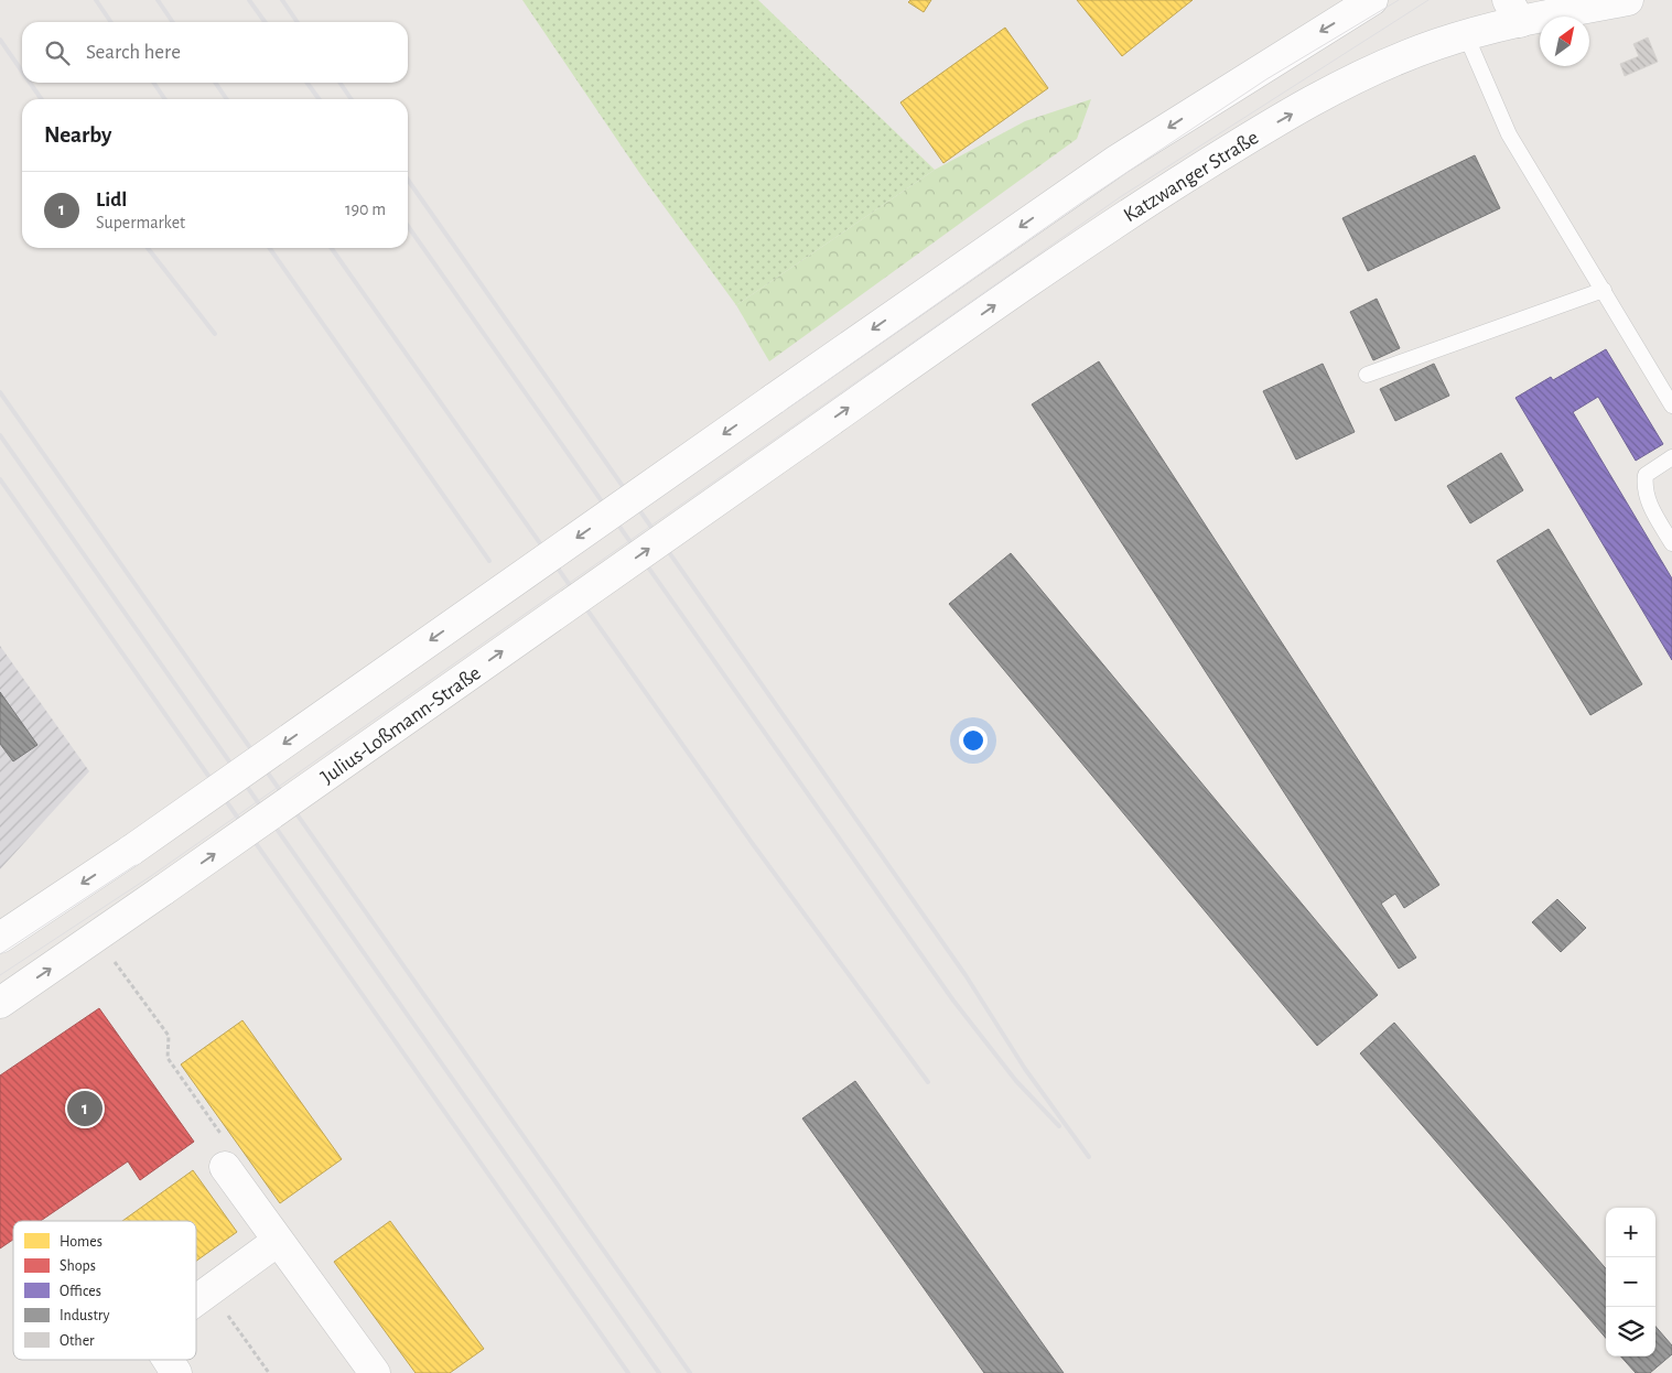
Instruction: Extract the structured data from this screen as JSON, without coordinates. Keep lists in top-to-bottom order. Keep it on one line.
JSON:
{"streets":{"main road":["Katzwanger Straße","Julius-Loßmann-Straße"]},"crossings":[["Katzwanger Straße","Julius-Loßmann-Straße"]],"legend":["Homes","Shops","Offices","Industry","Other"],"north":"top right","page":{"search":"Search here","heading":"Nearby","list":[{"mark":"1","name":"Lidl","note":"Supermarket","value":"190 m"}],"pins":"1","map_buttons":["+","−"]}}
